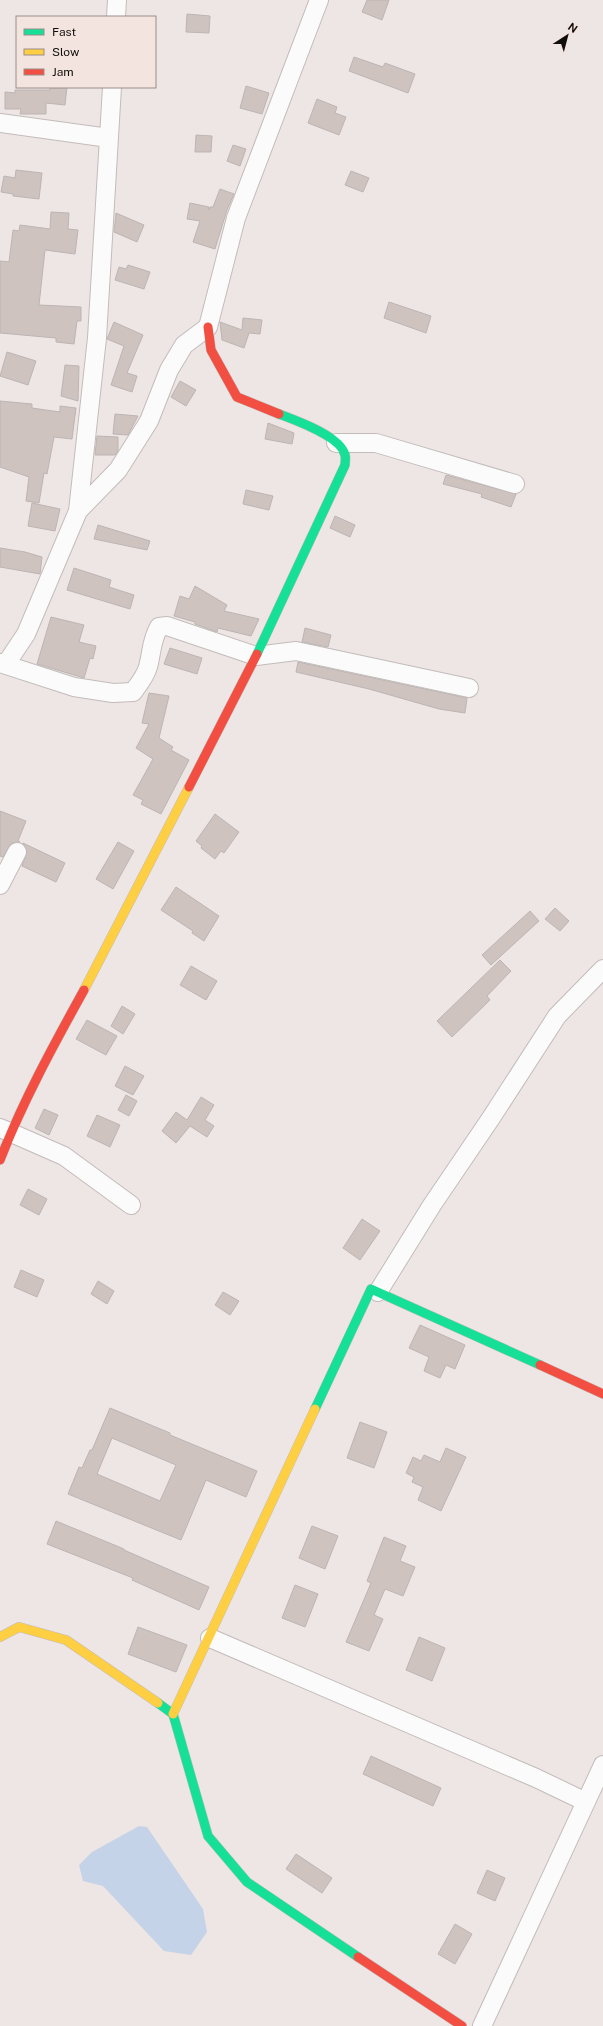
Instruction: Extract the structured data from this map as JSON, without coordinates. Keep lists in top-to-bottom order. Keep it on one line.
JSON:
{"legend":["Fast","Slow","Jam"],"north":"top right"}
